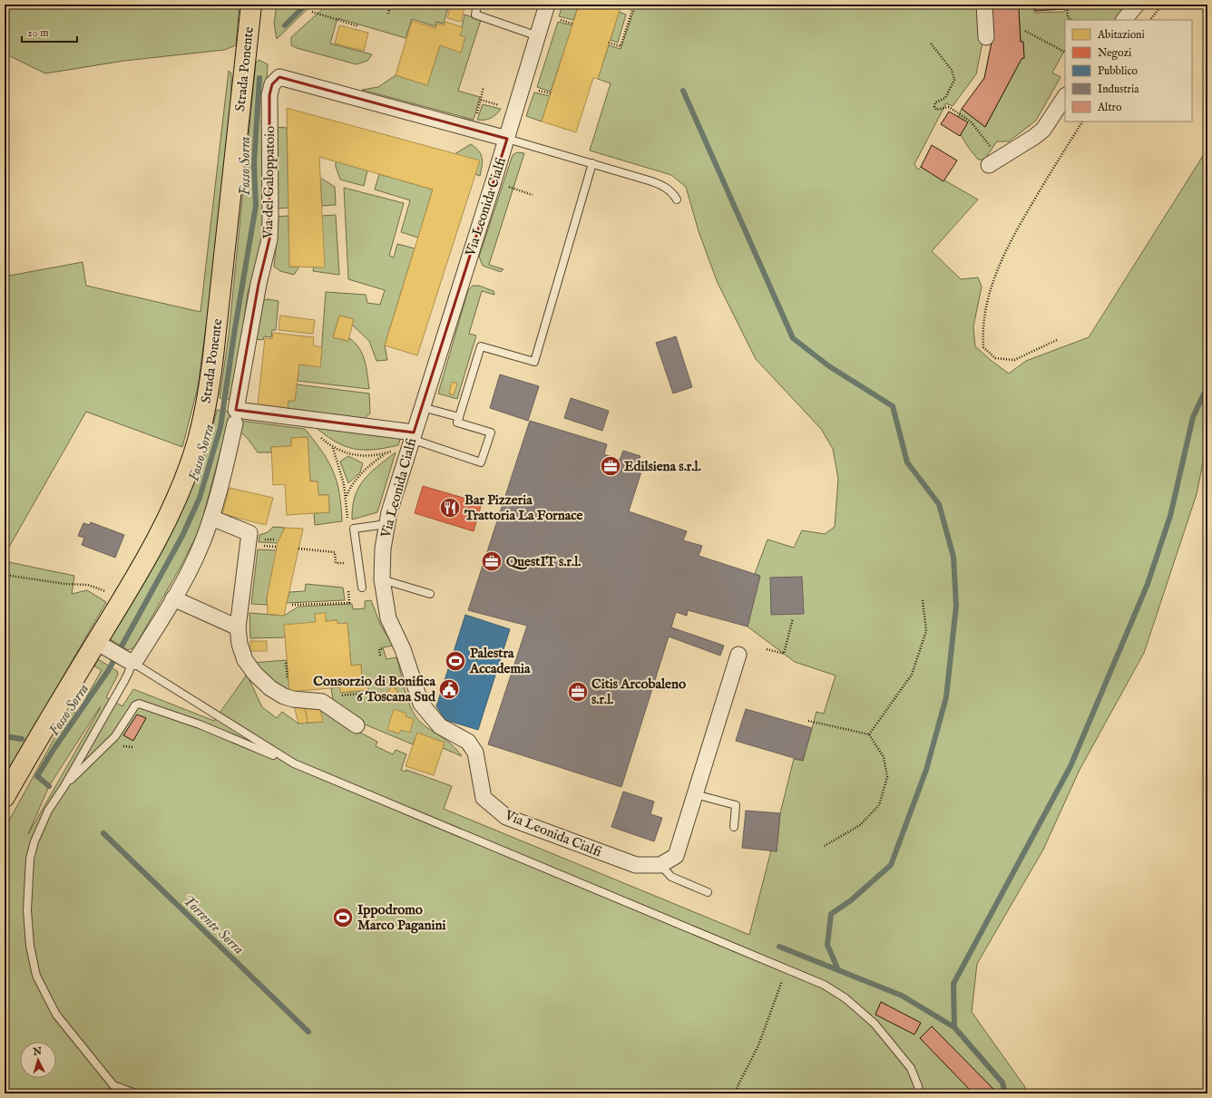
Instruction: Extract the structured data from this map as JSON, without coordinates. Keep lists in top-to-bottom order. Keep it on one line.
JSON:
{"streets":{"main road":["Strada Ponente"],"street":["Via del Galoppatoio","Via Leonida Cialfi"]},"crossings":[["Via del Galoppatoio","Via Leonida Cialfi"]],"water":["Fosso Sorra","Torrente Sorra"],"places":{"office":["Edilsiena s.r.l.","QuestIT s.r.l.","Citis Arcobaleno s.r.l."],"restaurant":["Bar Pizzeria Trattoria La Fornace"],"sports":["Palestra Accademia","Ippodromo Marco Paganini"],"public building":["Consorzio di Bonifica 6 Toscana Sud"]},"legend":["Abitazioni","Negozi","Pubblico","Industria","Altro"],"scale_bar":"20 m","north":"top"}
